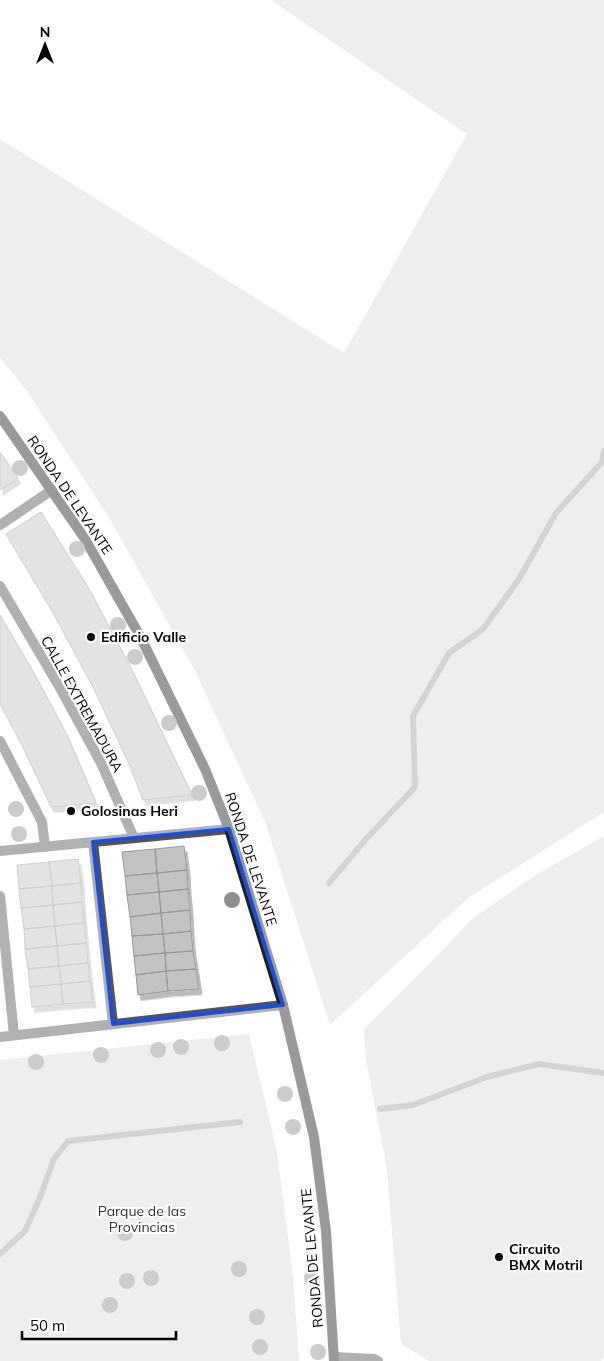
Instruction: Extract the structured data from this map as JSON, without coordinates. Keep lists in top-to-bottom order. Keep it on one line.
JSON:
{"streets":{"main road":["RONDA DE LEVANTE"],"street":["CALLE EXTREMADURA"]},"parks":["Parque de las Provincias"],"places":["Edificio Valle","Golosinas Heri","Circuito BMX Motril"],"scale_bar":"50 m","north":"top"}
